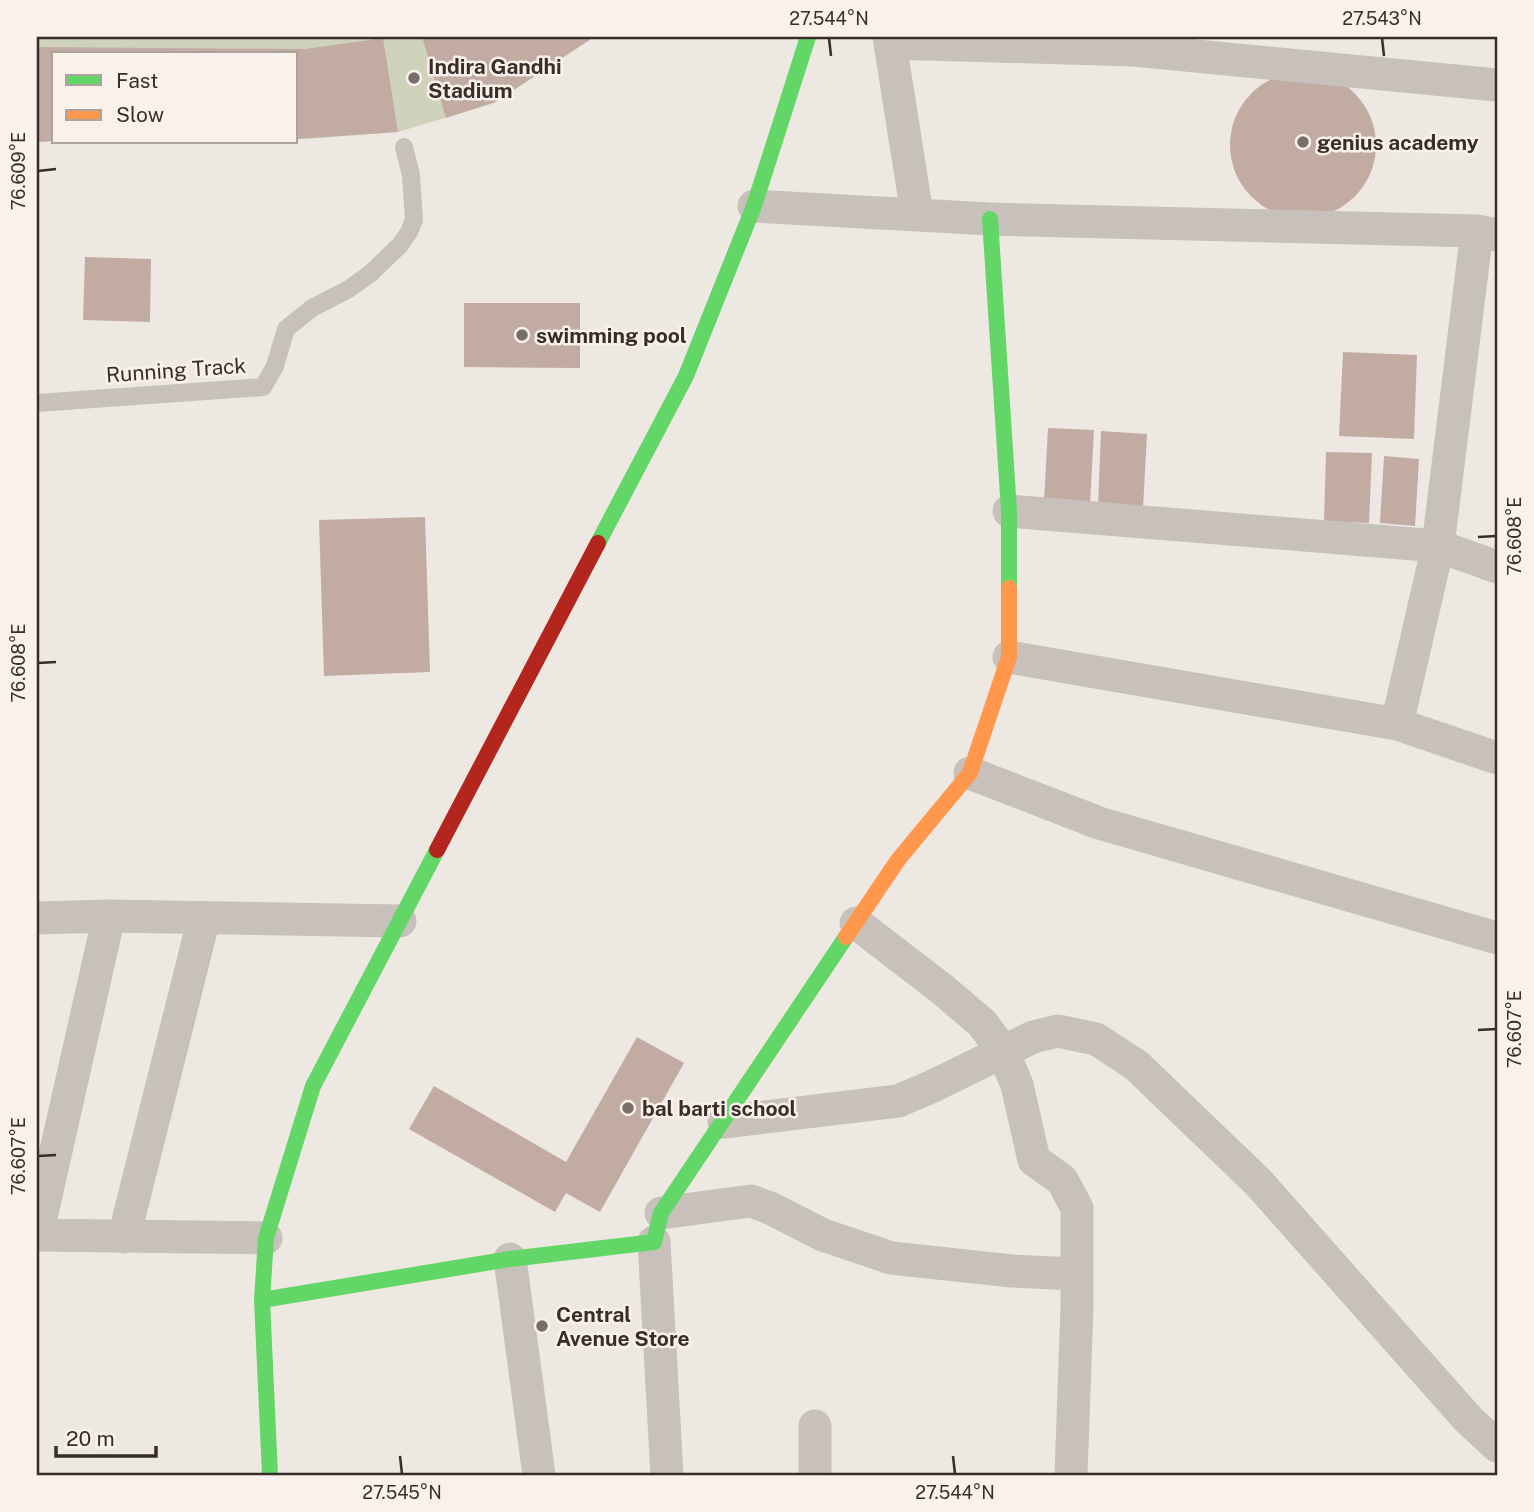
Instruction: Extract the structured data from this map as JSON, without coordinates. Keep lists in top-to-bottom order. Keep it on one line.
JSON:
{"streets":{"lane":["Running Track"]},"places":["Indira Gandhi Stadium","genius academy","swimming pool","bal barti school","Central Avenue Store"],"legend":["Fast","Slow"],"scale_bar":"20 m","coordinates":["27.544°N","27.543°N","76.609°E","76.608°E","76.607°E","27.545°N"]}
